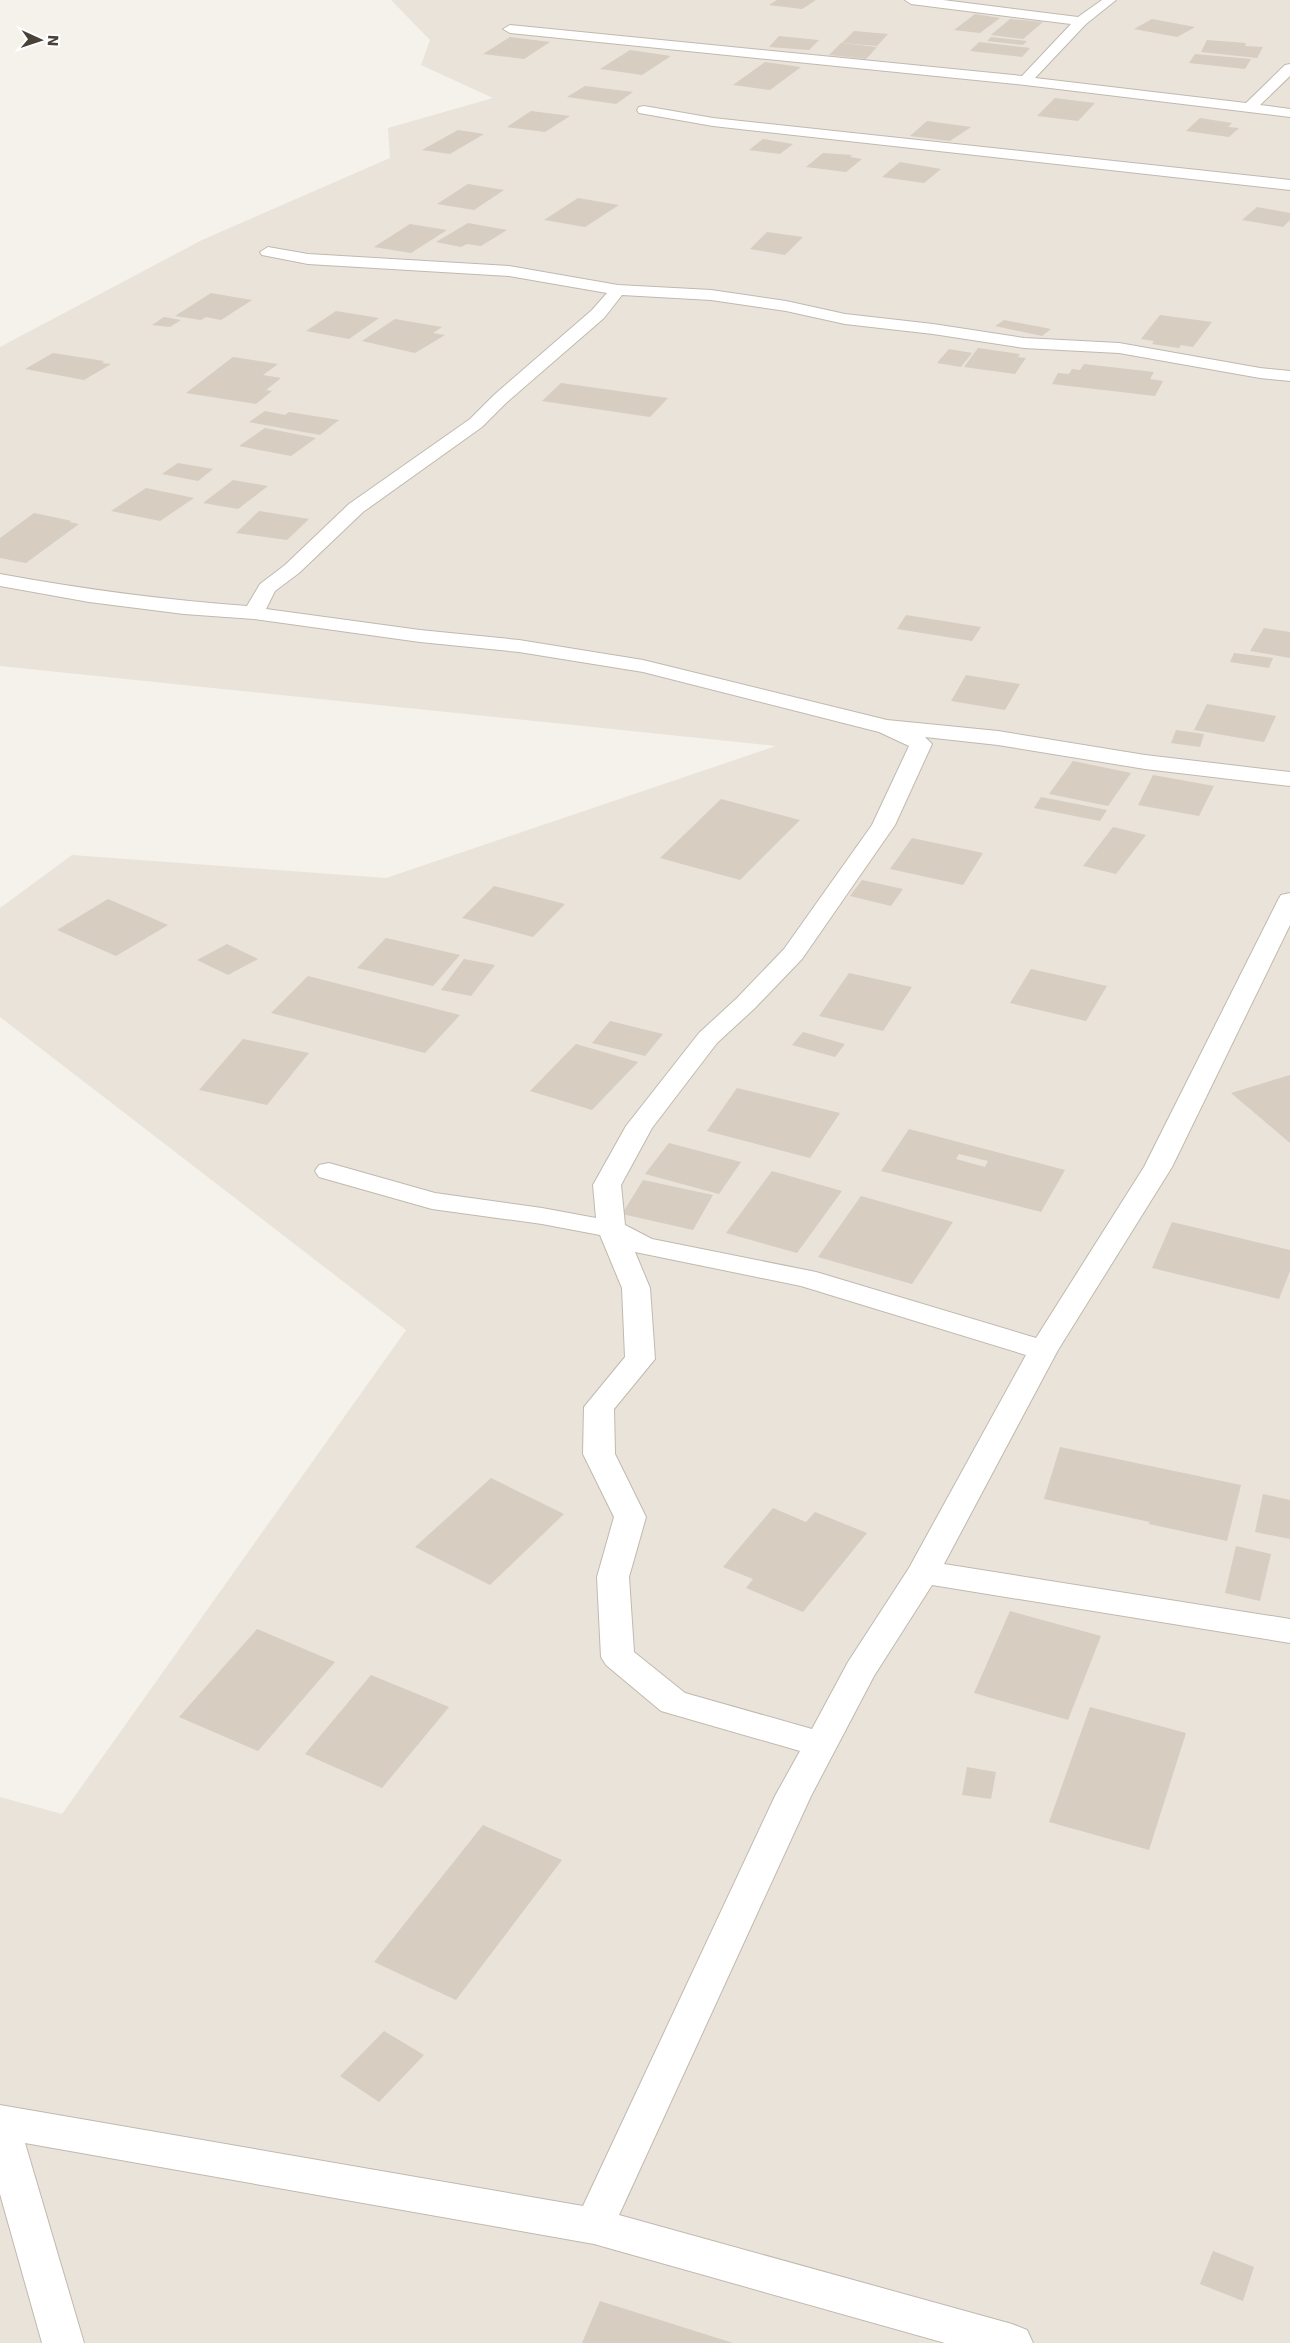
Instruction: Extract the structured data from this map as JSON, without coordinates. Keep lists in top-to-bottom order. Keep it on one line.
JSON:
{"north":"right"}
